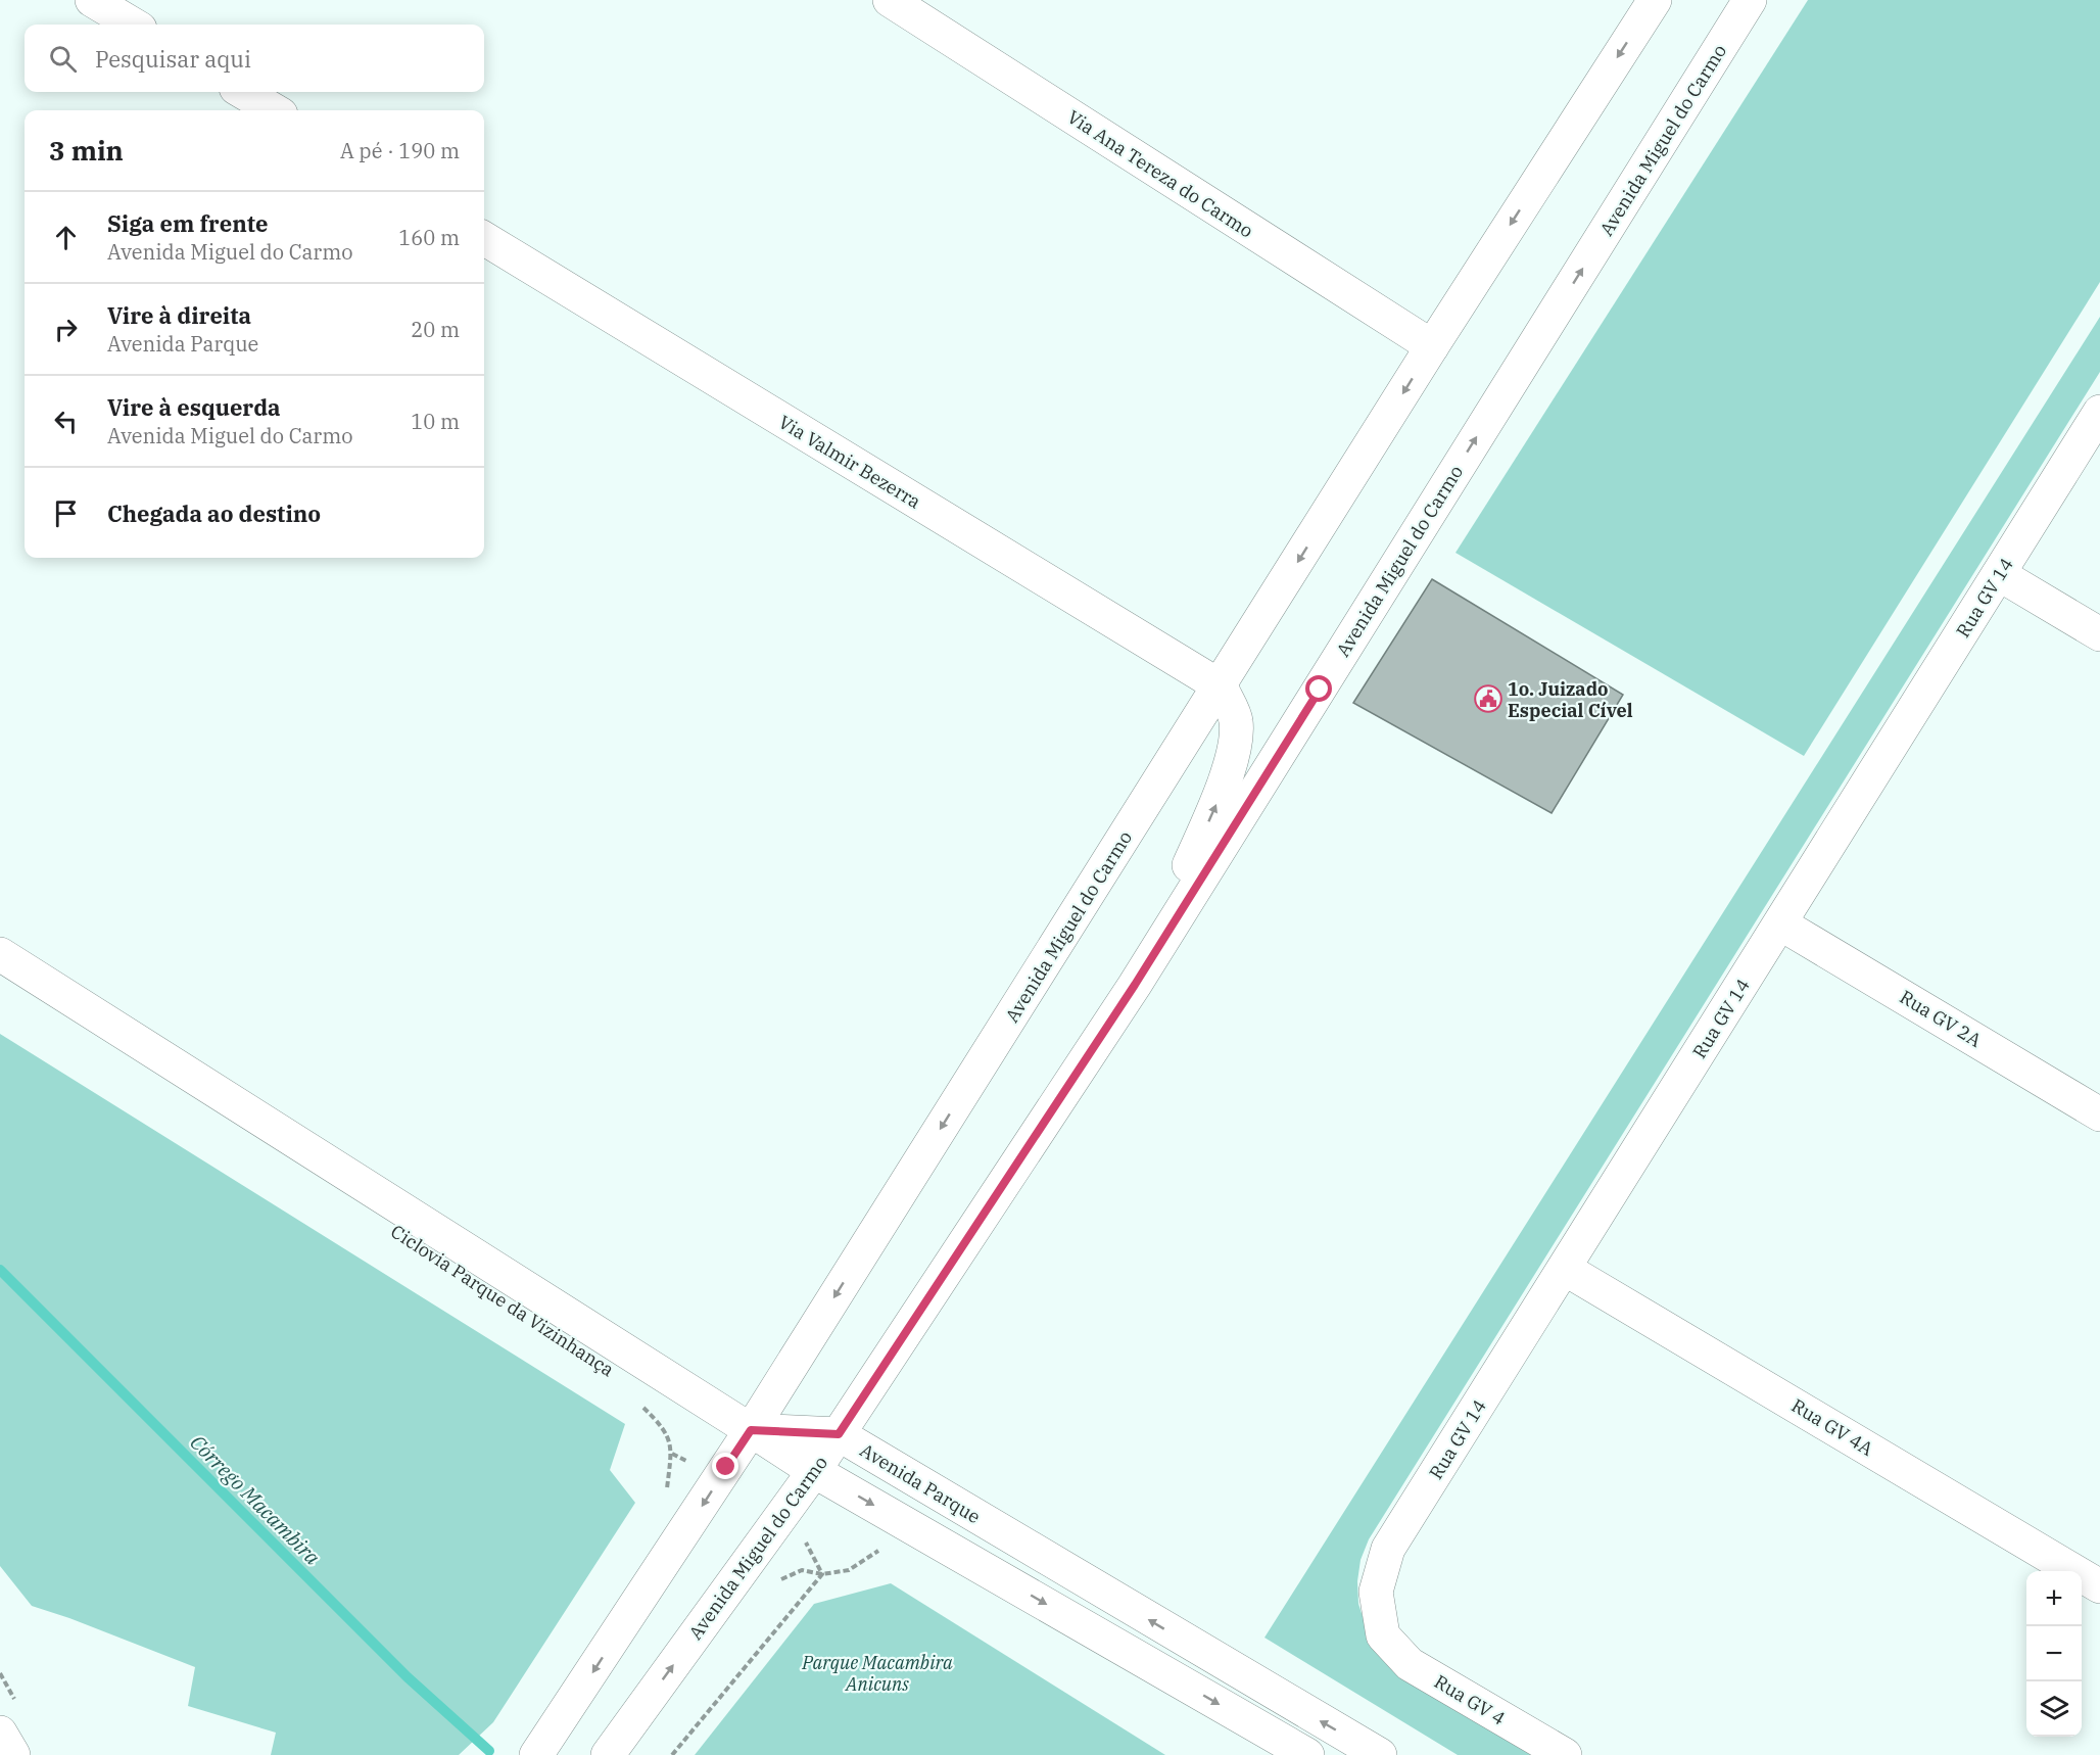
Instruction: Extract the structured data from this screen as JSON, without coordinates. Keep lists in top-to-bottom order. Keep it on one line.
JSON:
{"streets":{"street":["Avenida Miguel do Carmo","Via Ana Tereza do Carmo","Via Valmir Bezerra","Rua GV 14","Rua GV 2A","Rua GV 4A","Avenida Parque","Rua GV 4"]},"crossings":[["Avenida Miguel do Carmo","Via Ana Tereza do Carmo"],["Avenida Miguel do Carmo","Via Valmir Bezerra"],["Avenida Miguel do Carmo","Avenida Parque"],["Rua GV 14","Rua GV 2A"],["Rua GV 14","Rua GV 4A"],["Rua GV 14","Rua GV 4"]],"water":["Córrego Macambira"],"parks":["Parque Macambira Anicuns"],"places":{"public building":["1o. Juizado Especial Cível"]},"page":{"search":"Pesquisar aqui","heading":["3 min","A pé · 190 m"],"list":[["Siga em frente","Avenida Miguel do Carmo","160 m"],["Vire à direita","Avenida Parque","20 m"],["Vire à esquerda","Avenida Miguel do Carmo","10 m"],"Chegada ao destino"],"map_buttons":["+","−"]}}
